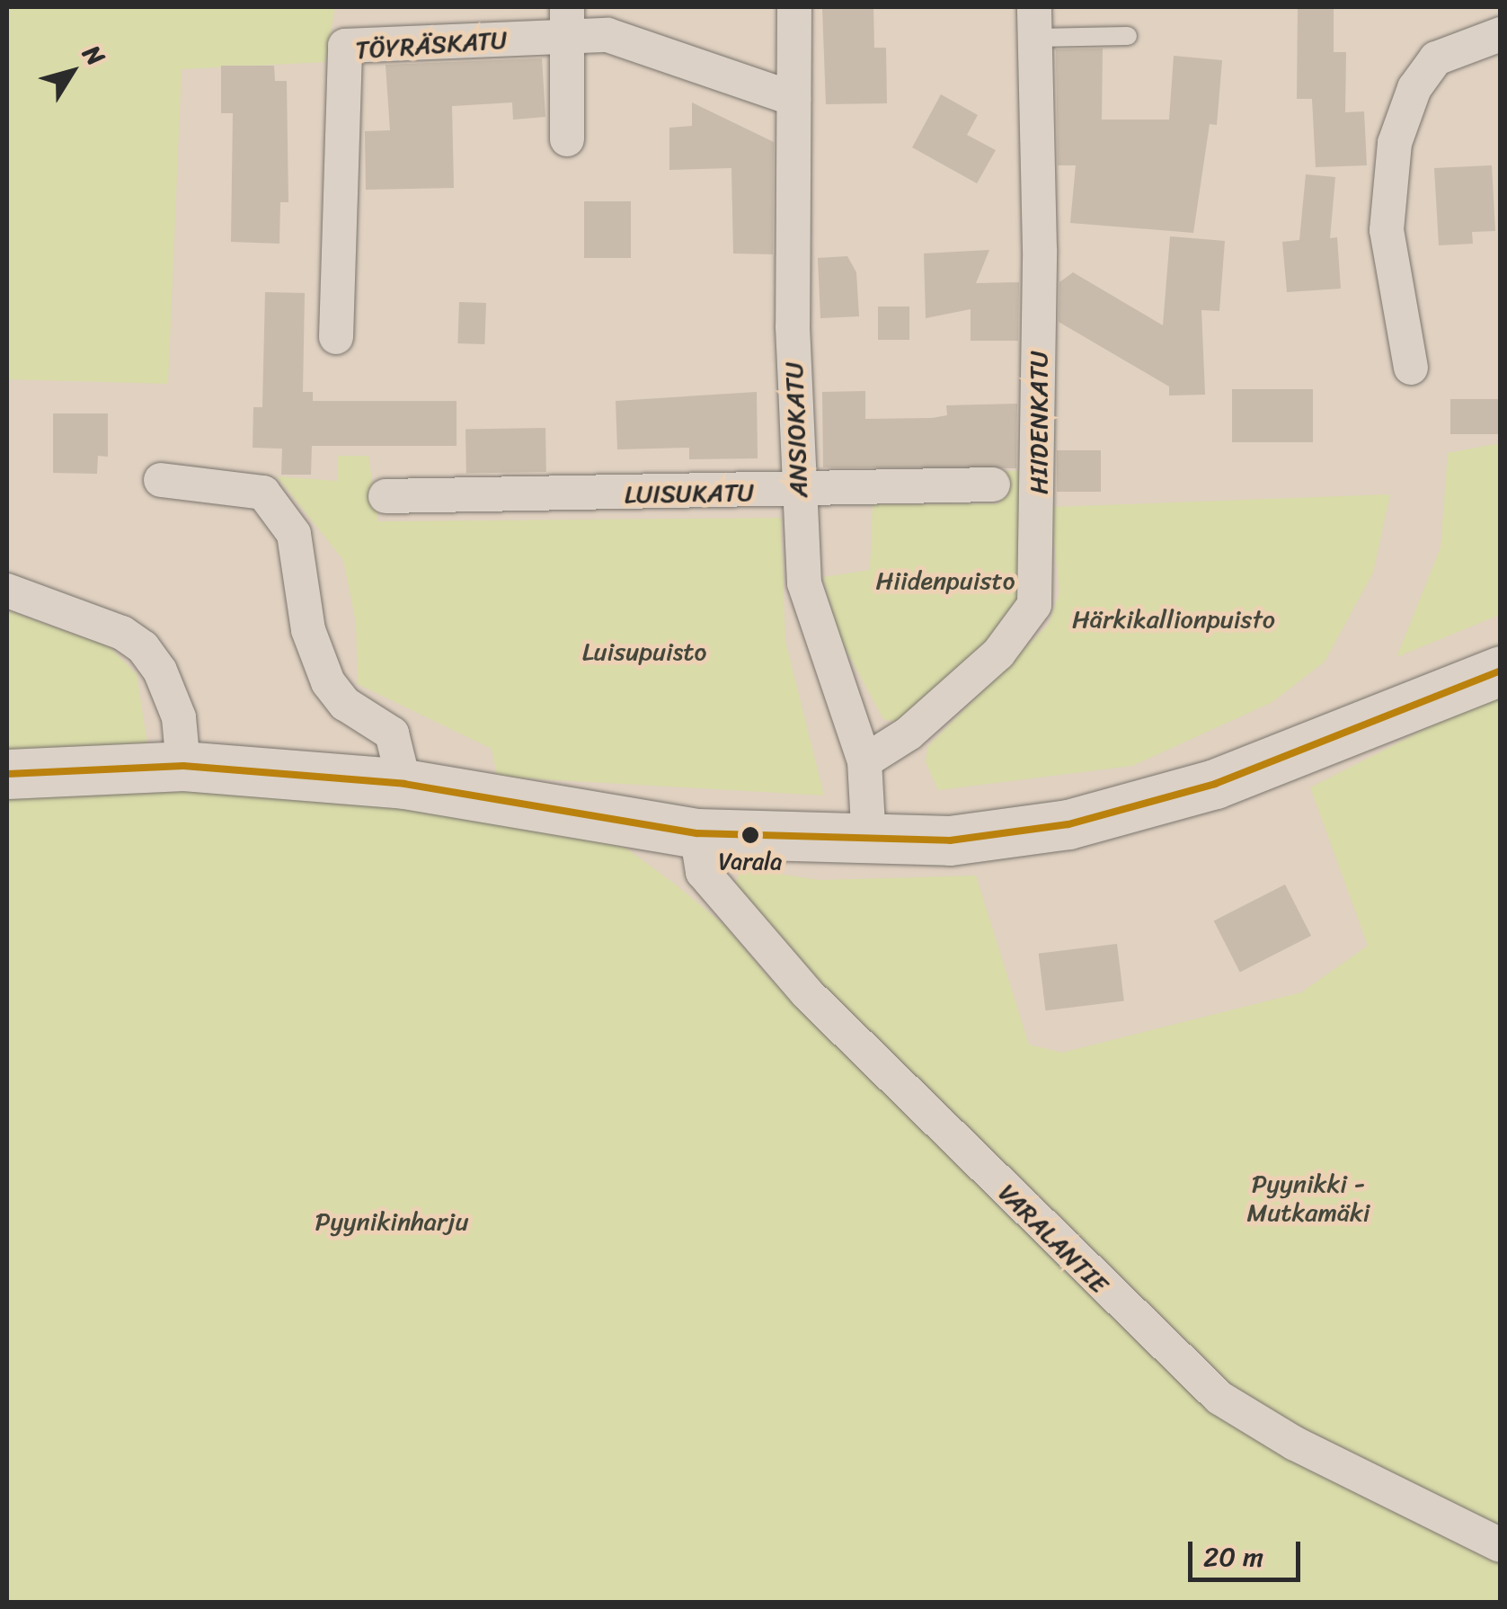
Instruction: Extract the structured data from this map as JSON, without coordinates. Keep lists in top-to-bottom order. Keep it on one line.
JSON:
{"streets":{"street":["TÖYRÄSKATU","HIIDENKATU","ANSIOKATU","LUISUKATU","VARALANTIE"]},"crossings":[["TÖYRÄSKATU","ANSIOKATU"],["HIIDENKATU","ANSIOKATU"],["ANSIOKATU","LUISUKATU"]],"parks":["Hiidenpuisto","Härkikallionpuisto","Luisupuisto","Pyynikki - Mutkamäki","Pyynikinharju"],"places":["Varala"],"scale_bar":"20 m","north":"top right"}
